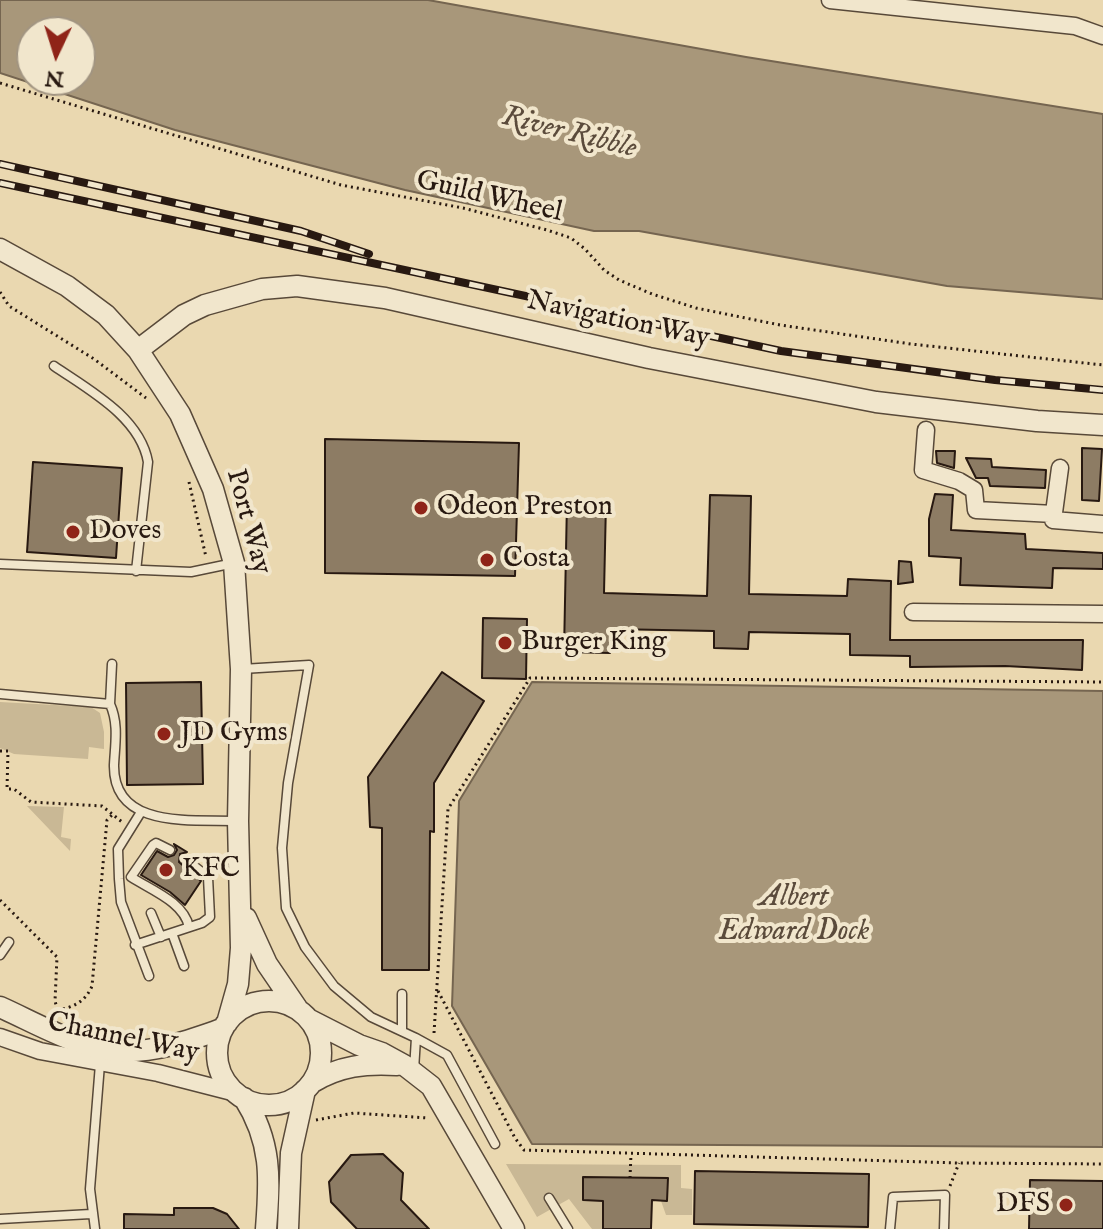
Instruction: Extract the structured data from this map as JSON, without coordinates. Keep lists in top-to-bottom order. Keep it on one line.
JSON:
{"streets":{"street":["Navigation Way","Port Way","Channel Way"],"path":["Guild Wheel"]},"crossings":[["Navigation Way","Port Way"],["Port Way","Channel Way"]],"water":["River Ribble","Albert Edward Dock"],"places":["Odeon Preston","Doves","Costa","Burger King","JD Gyms","KFC","DFS"],"north":"bottom"}
